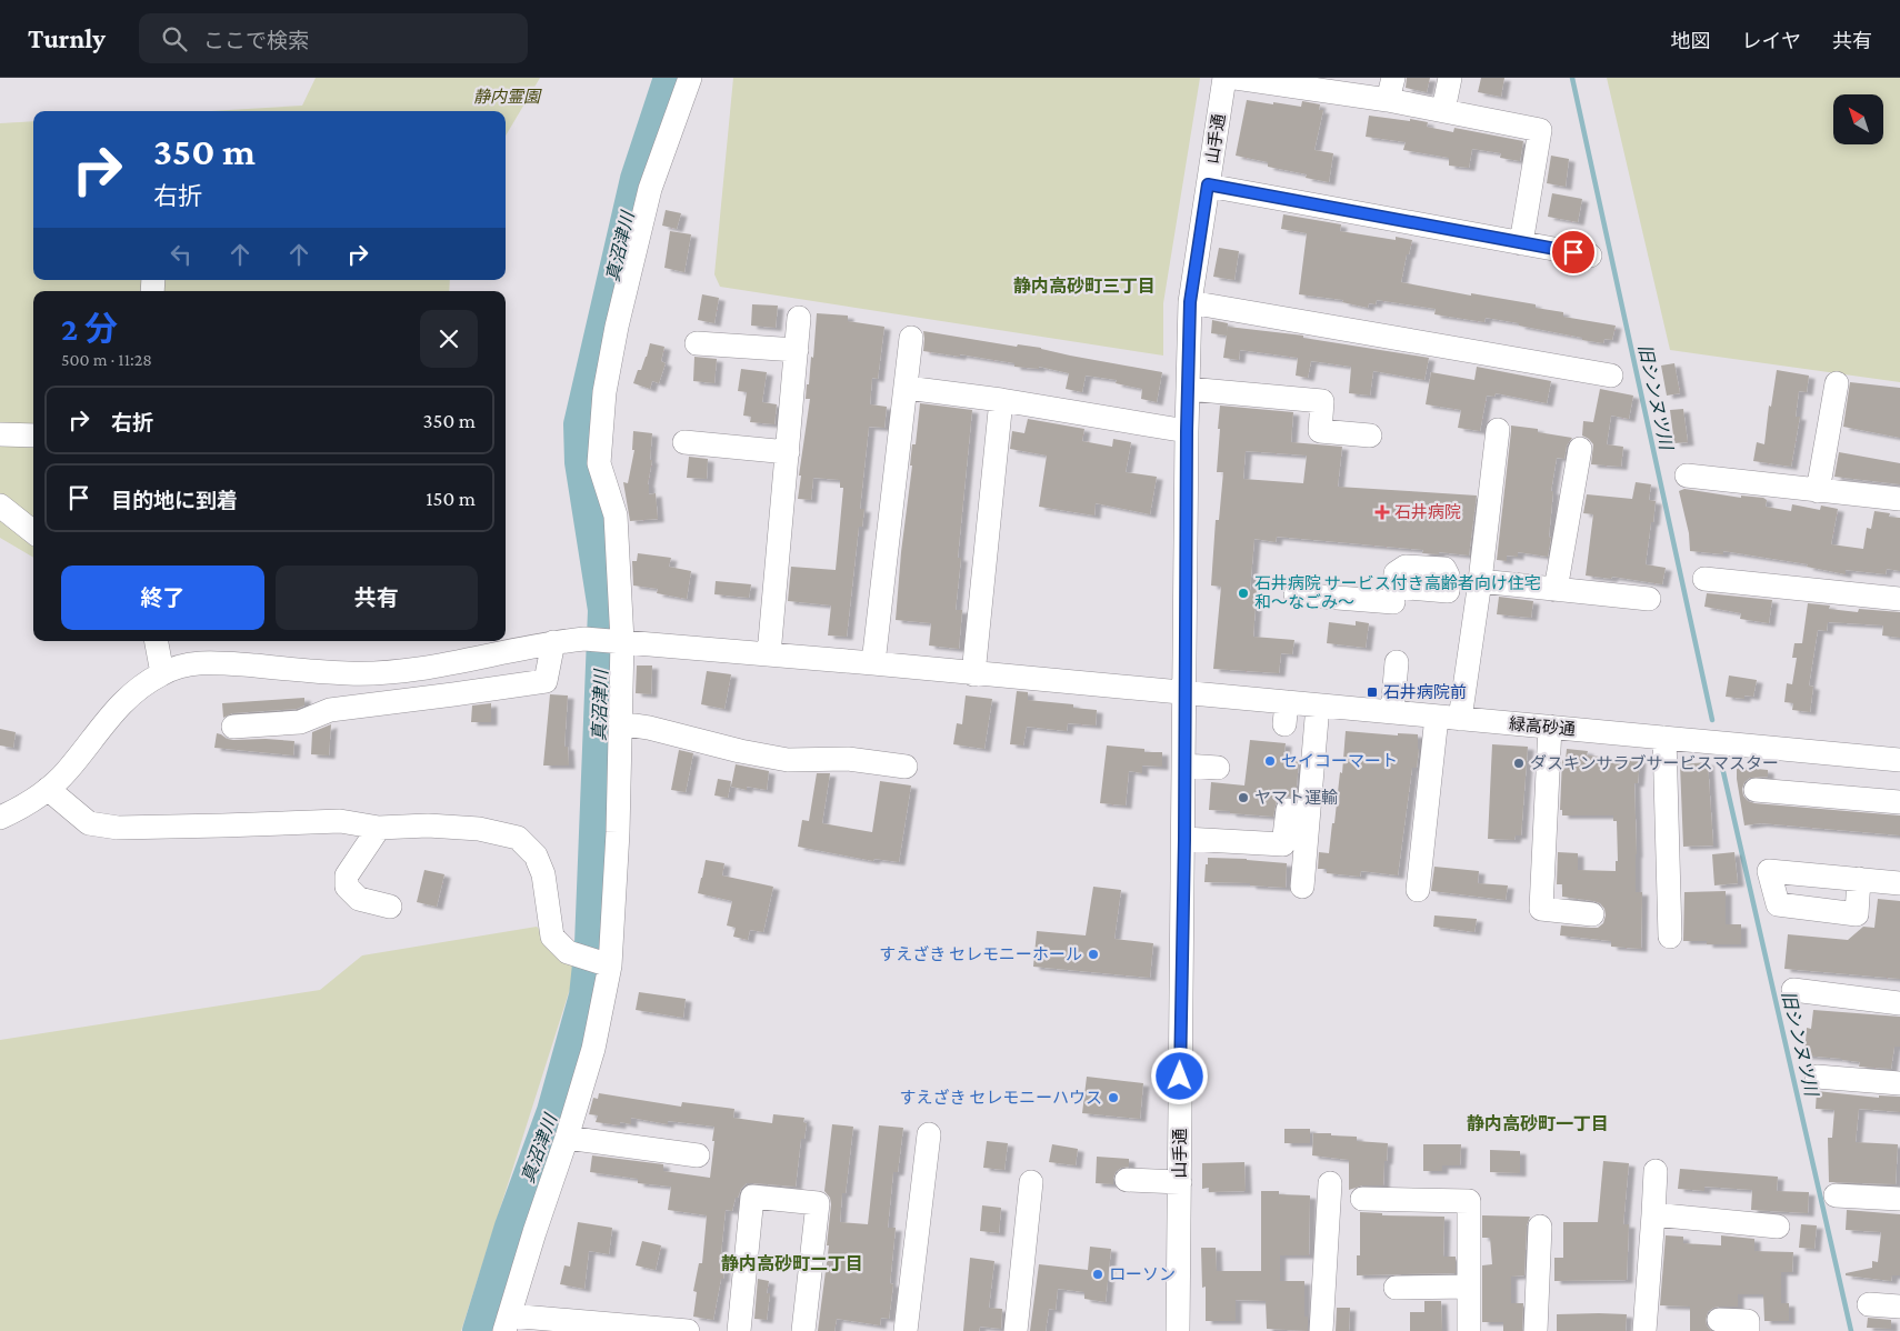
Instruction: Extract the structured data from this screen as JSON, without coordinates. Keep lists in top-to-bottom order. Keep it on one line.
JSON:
{"streets":{"street":["山手通","緑高砂通"]},"crossings":[["山手通","緑高砂通"]],"districts":["静内高砂町三丁目","静内高砂町一丁目","静内高砂町二丁目"],"water":["真沼津川","旧シンヌツ川"],"parks":["静内霊園"],"places":{"health":["石井病院"],"other":["石井病院 サービス付き高齢者向け住宅 和～なごみ～","セイコーマート","ダスキンサラブサービスマスター","ヤマト運輸","すえざき セレモニーホール","すえざき セレモニーハウス","ローソン"],"transit":["石井病院前"]},"north":"top left","page":{"header":"Turnly","search":"ここで検索","nav":["地図","レイヤ","共有"],"turn":["350 m","右折"],"heading":["2 分","500 m · 11:28"],"list":[{"name":"右折","value":"350 m"},{"name":"目的地に到着","value":"150 m"}],"buttons":["終了","共有"]}}
